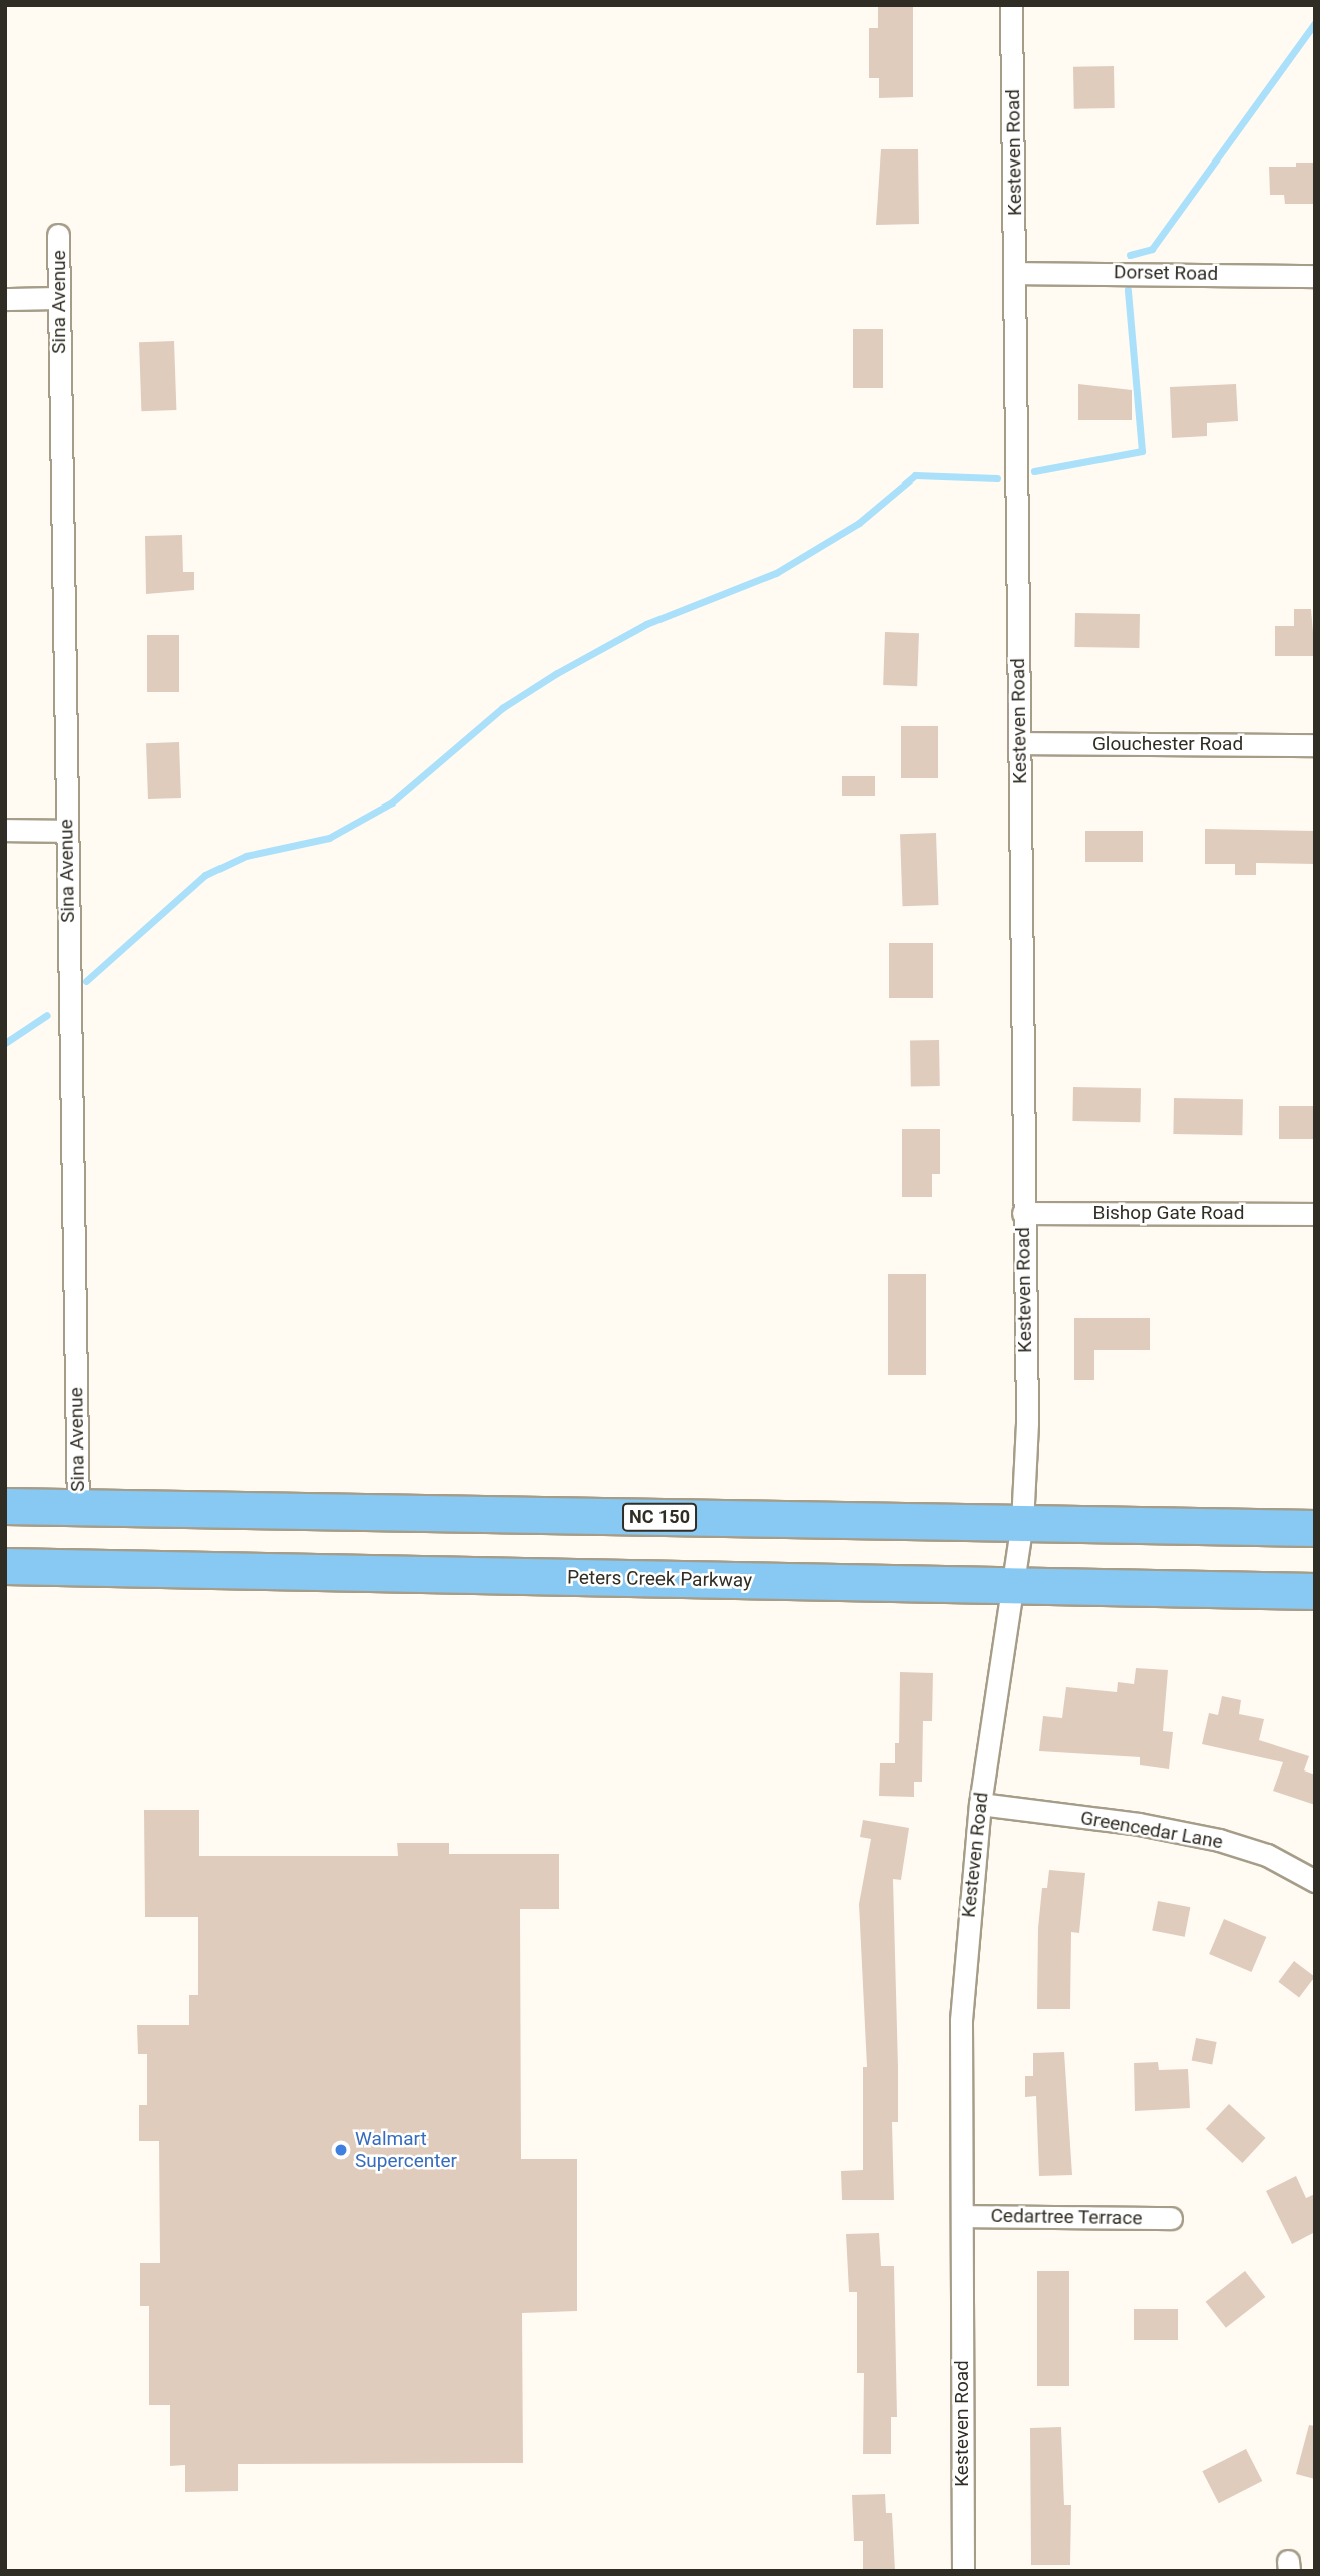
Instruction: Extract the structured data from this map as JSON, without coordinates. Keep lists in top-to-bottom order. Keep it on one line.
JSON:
{"streets":{"main road":["NC 150","Peters Creek Parkway"],"street":["Kesteven Road","Dorset Road","Sina Avenue","Glouchester Road","Bishop Gate Road","Greencedar Lane","Cedartree Terrace"]},"crossings":[["Kesteven Road","Dorset Road"],["Kesteven Road","Glouchester Road"],["Kesteven Road","Bishop Gate Road"],["Kesteven Road","NC 150"],["Kesteven Road","Peters Creek Parkway"],["Kesteven Road","Greencedar Lane"],["Kesteven Road","Cedartree Terrace"],["Sina Avenue","NC 150"]],"places":["Walmart Supercenter"]}
